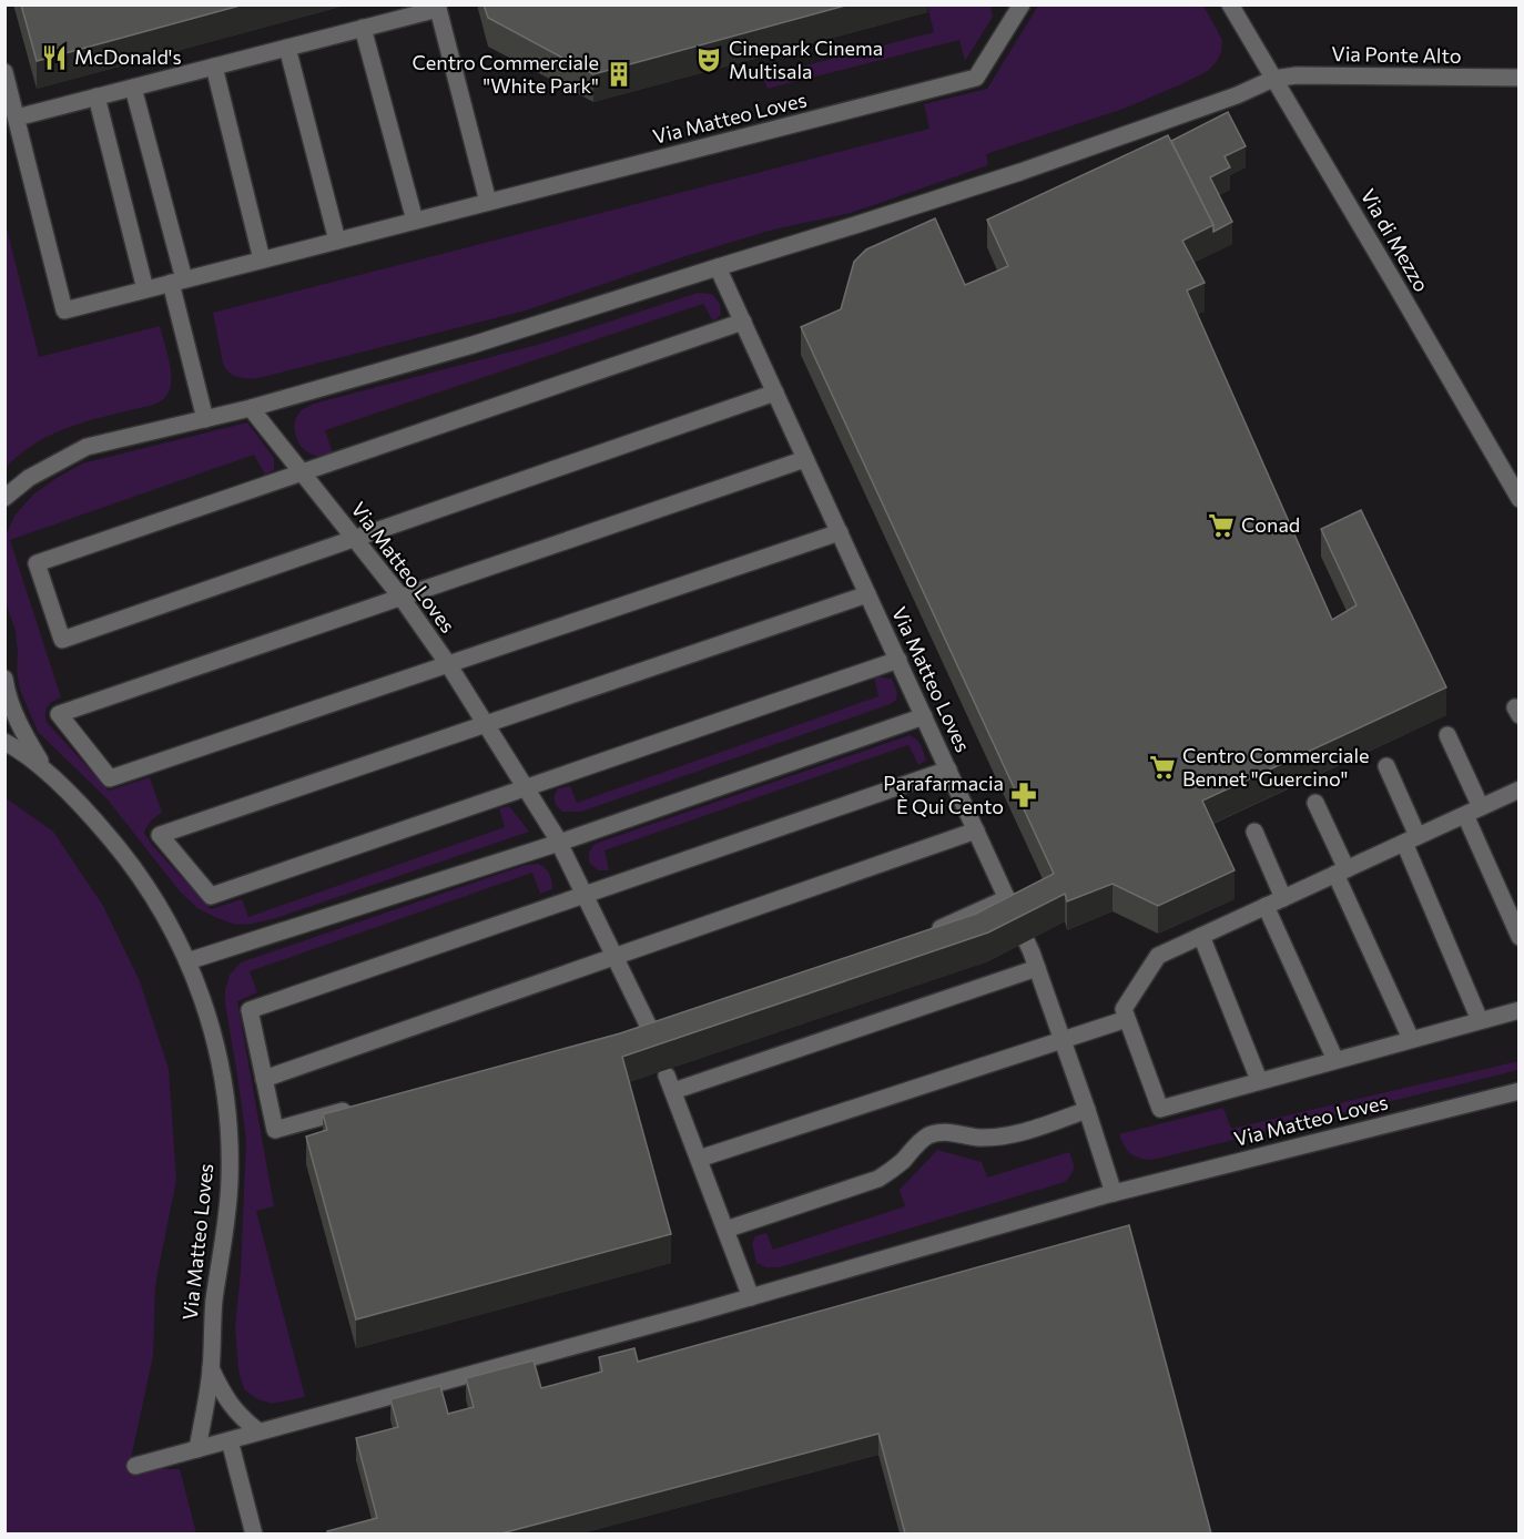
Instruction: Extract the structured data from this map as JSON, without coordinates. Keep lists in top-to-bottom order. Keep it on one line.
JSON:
{"streets":{"street":["Via Ponte Alto","Via Matteo Loves","Via di Mezzo"]},"crossings":[["Via Ponte Alto","Via di Mezzo"]],"places":{"restaurant":["McDonald's"],"theatre":["Cinepark Cinema Multisala"],"building":["Centro Commerciale \"White Park\""],"supermarket":["Conad","Centro Commerciale Bennet \"Guercino\""],"pharmacy":["Parafarmacia È Qui Cento"]}}
